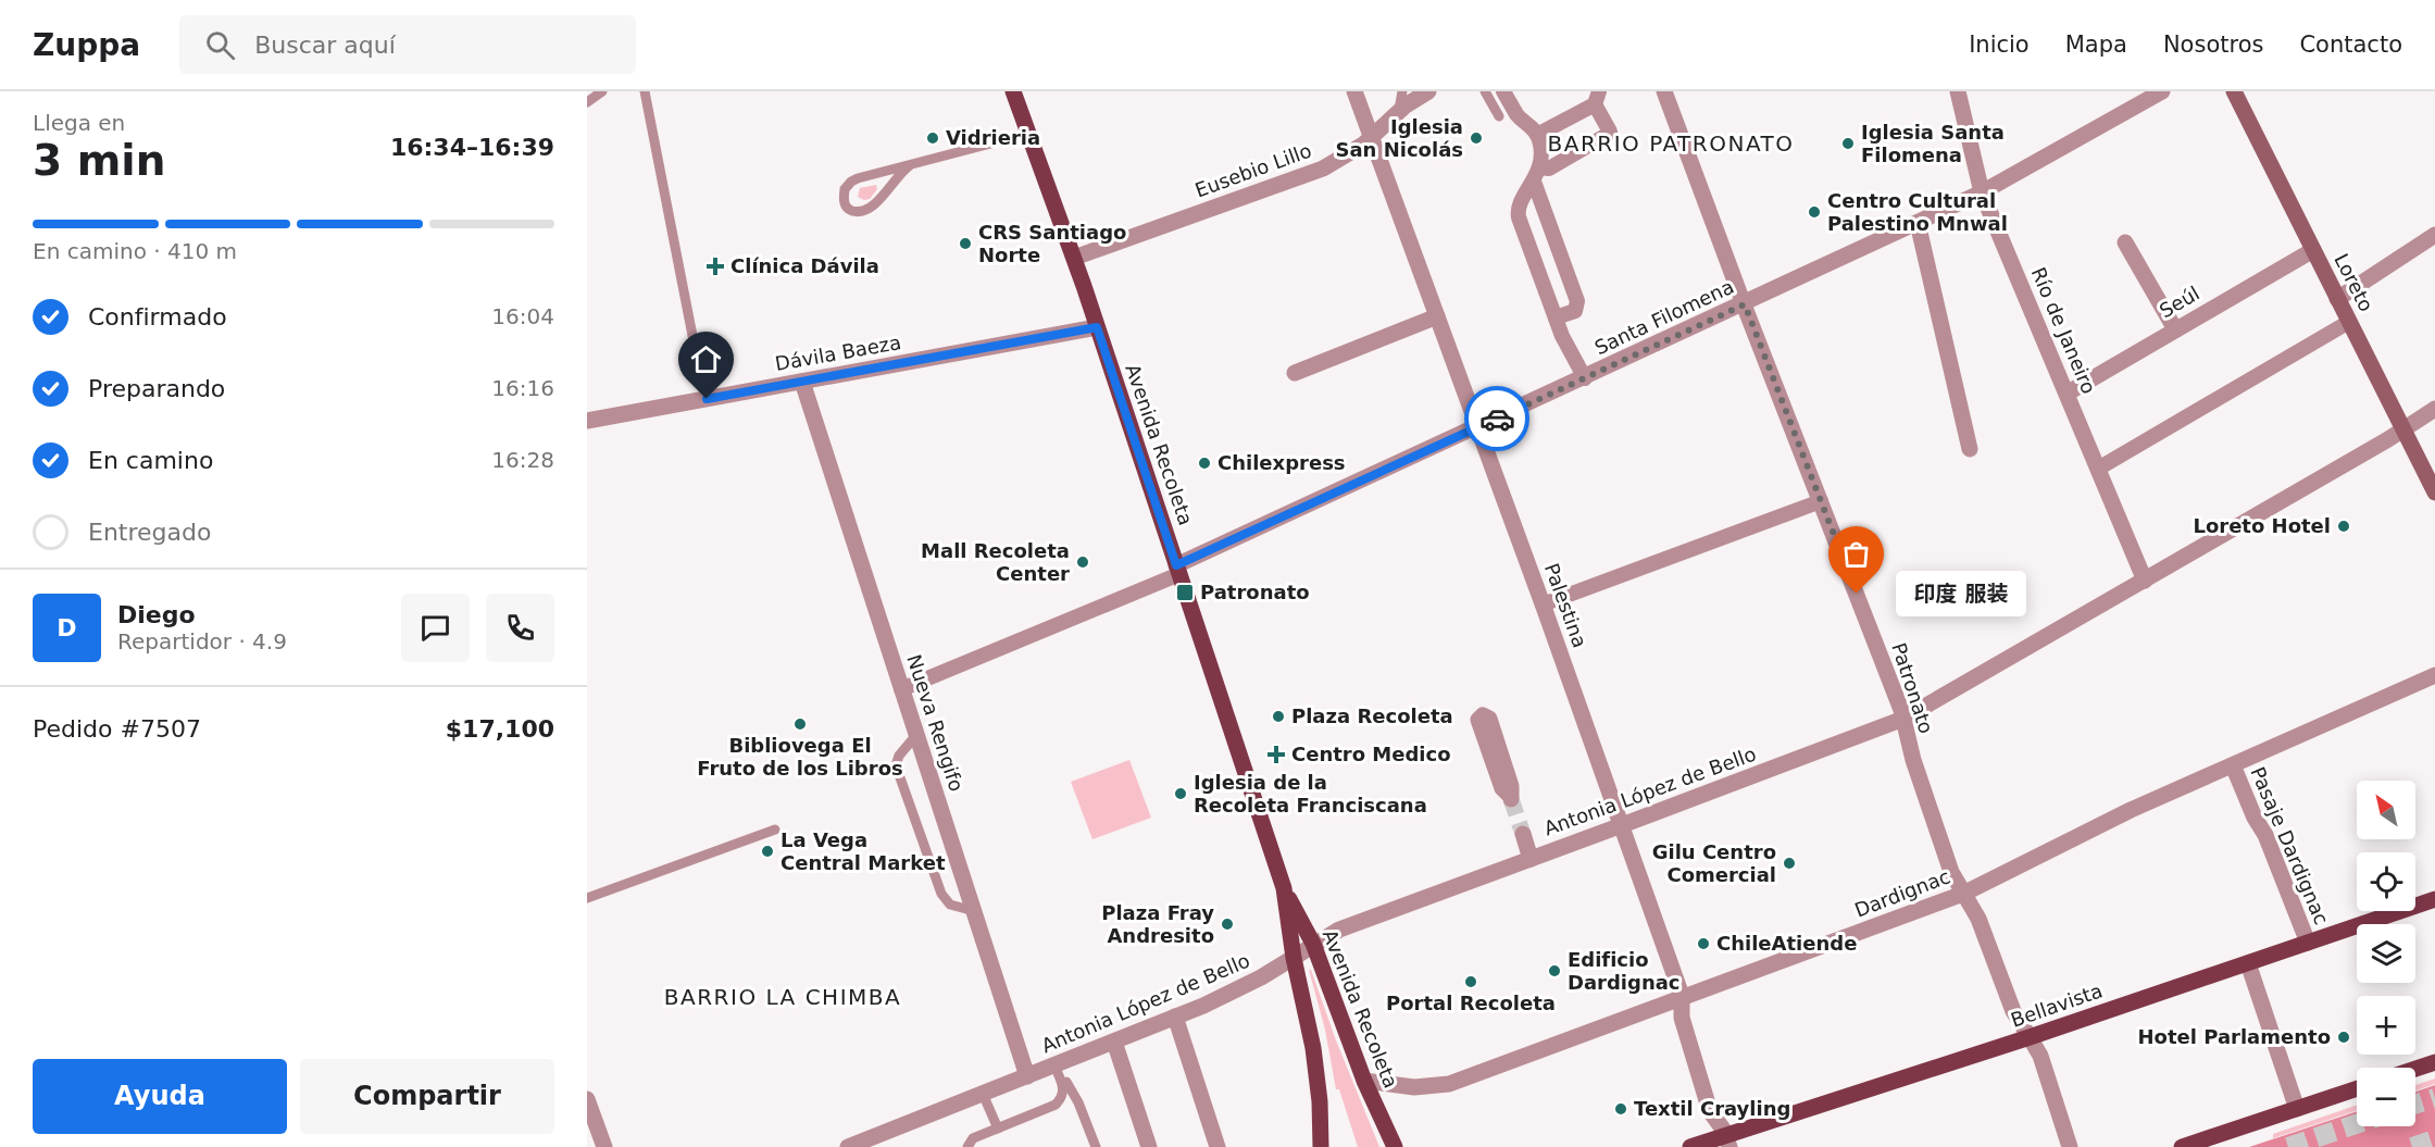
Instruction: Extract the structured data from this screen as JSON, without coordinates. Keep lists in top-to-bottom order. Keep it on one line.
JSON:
{"streets":{"main road":["Loreto","Avenida Recoleta","Bellavista"],"street":["Eusebio Lillo","Seúl","Santa Filomena","Río de Janeiro","Dávila Baeza","Palestina","Patronato","Nueva Rengifo","Antonia López de Bello","Pasaje Dardignac","Dardignac"]},"crossings":[["Eusebio Lillo","Avenida Recoleta"],["Eusebio Lillo","Palestina"],["Loreto","Seúl"],["Loreto","Antonia López de Bello"],["Seúl","Río de Janeiro"],["Santa Filomena","Río de Janeiro"],["Santa Filomena","Avenida Recoleta"],["Santa Filomena","Palestina"],["Santa Filomena","Patronato"],["Río de Janeiro","Antonia López de Bello"],["Dávila Baeza","Avenida Recoleta"],["Dávila Baeza","Nueva Rengifo"],["Avenida Recoleta","Antonia López de Bello"],["Avenida Recoleta","Dardignac"],["Palestina","Antonia López de Bello"],["Palestina","Dardignac"],["Palestina","Bellavista"],["Patronato","Antonia López de Bello"],["Patronato","Dardignac"],["Patronato","Bellavista"],["Nueva Rengifo","Antonia López de Bello"],["Pasaje Dardignac","Dardignac"],["Pasaje Dardignac","Bellavista"]],"districts":["BARRIO PATRONATO","BARRIO LA CHIMBA"],"places":{"other":["Vidrieria","Iglesia San Nicolás","Iglesia Santa Filomena","Centro Cultural Palestino Mnwal","CRS Santiago Norte","Chilexpress","Loreto Hotel","Mall Recoleta Center","印度 服装","Plaza Recoleta","Bibliovega El Fruto de los Libros","Iglesia de la Recoleta Franciscana","La Vega Central Market","Gilu Centro Comercial","Plaza Fray Andresito","ChileAtiende","Edificio Dardignac","Portal Recoleta","Hotel Parlamento","Textil Crayling"],"health":["Clínica Dávila","Centro Medico"],"transit":["Patronato"]},"north":"top left","page":{"header":"Zuppa","search":"Buscar aquí","nav":["Inicio","Mapa","Nosotros","Contacto"],"heading":["3 min","Llega en","16:34–16:39"],"panel":["Diego","Repartidor · 4.9","Pedido #7507","$17,100"],"bar":"En camino · 410 m","list":[["Confirmado","16:04"],["Preparando","16:16"],["En camino","16:28"],"Entregado"],"bubble":"印度 服装","round":"D","map_buttons":["+","−"],"buttons":["Ayuda","Compartir"]}}
